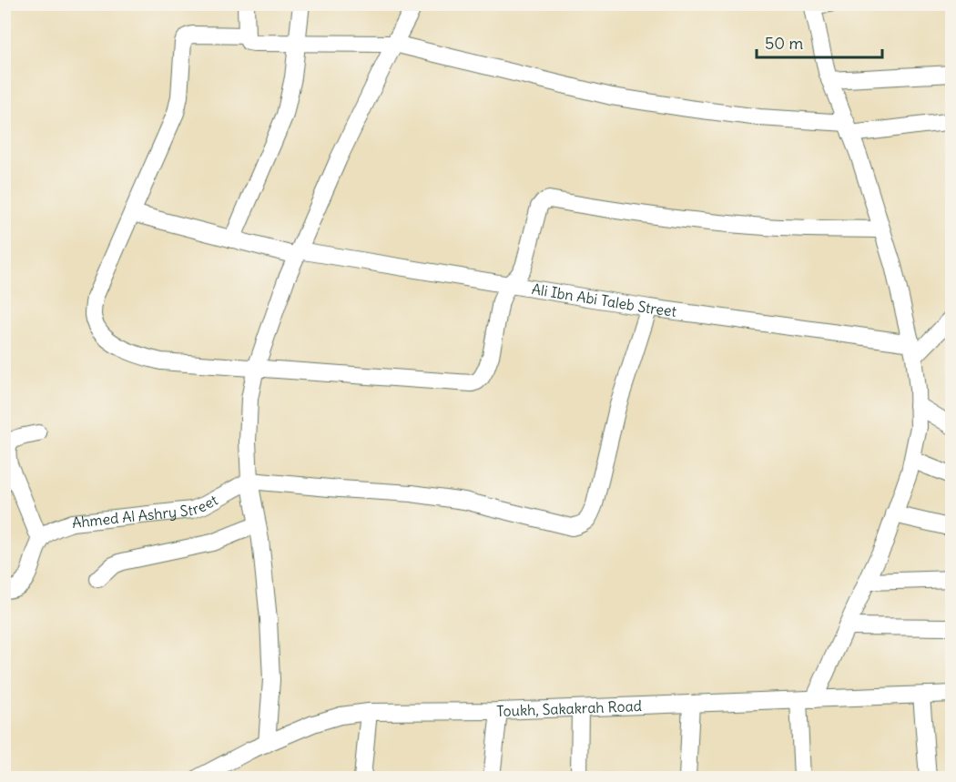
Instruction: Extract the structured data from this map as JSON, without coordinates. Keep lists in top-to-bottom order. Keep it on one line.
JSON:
{"streets":{"street":["Ali Ibn Abi Taleb Street","Ahmed Al Ashry Street","Toukh, Sakakrah Road"]},"scale_bar":"50 m"}
